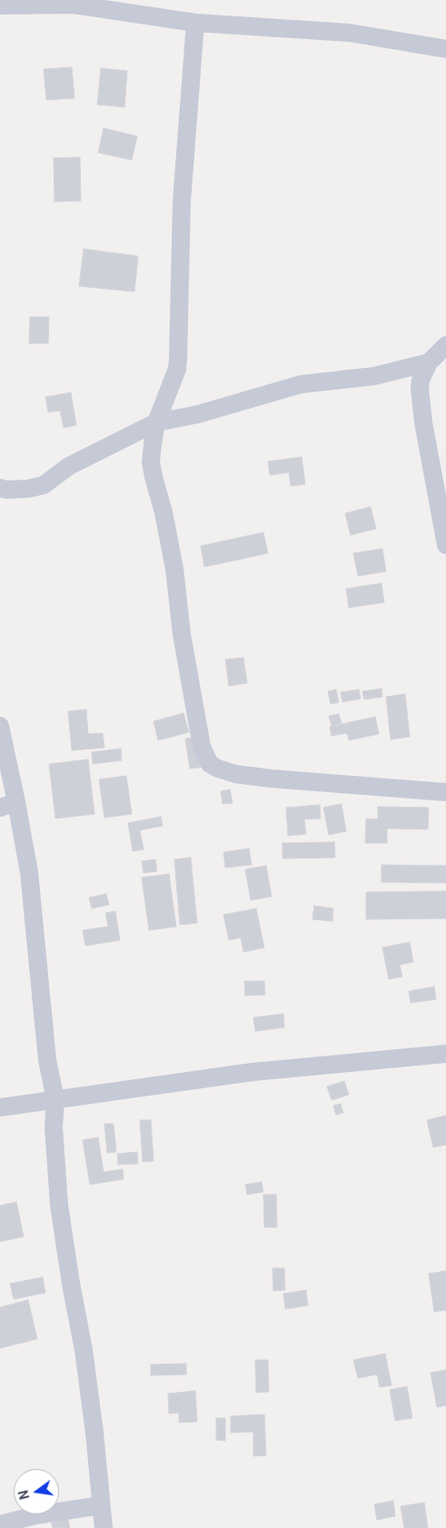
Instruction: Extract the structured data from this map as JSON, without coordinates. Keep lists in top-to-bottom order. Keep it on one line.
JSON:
{"north":"left"}
